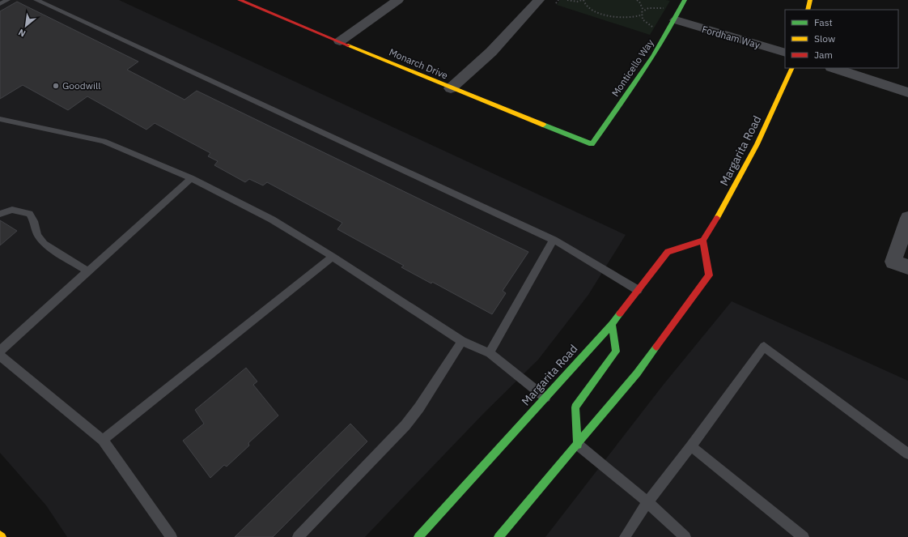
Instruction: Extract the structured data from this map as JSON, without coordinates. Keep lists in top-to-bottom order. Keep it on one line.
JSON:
{"streets":{"main road":["Monarch Drive","Monticello Way","Margarita Road"],"street":["Fordham Way"]},"crossings":[["Fordham Way","Monticello Way"],["Monarch Drive","Monticello Way"]],"places":["Goodwill"],"legend":["Fast","Slow","Jam"],"north":"bottom left"}
